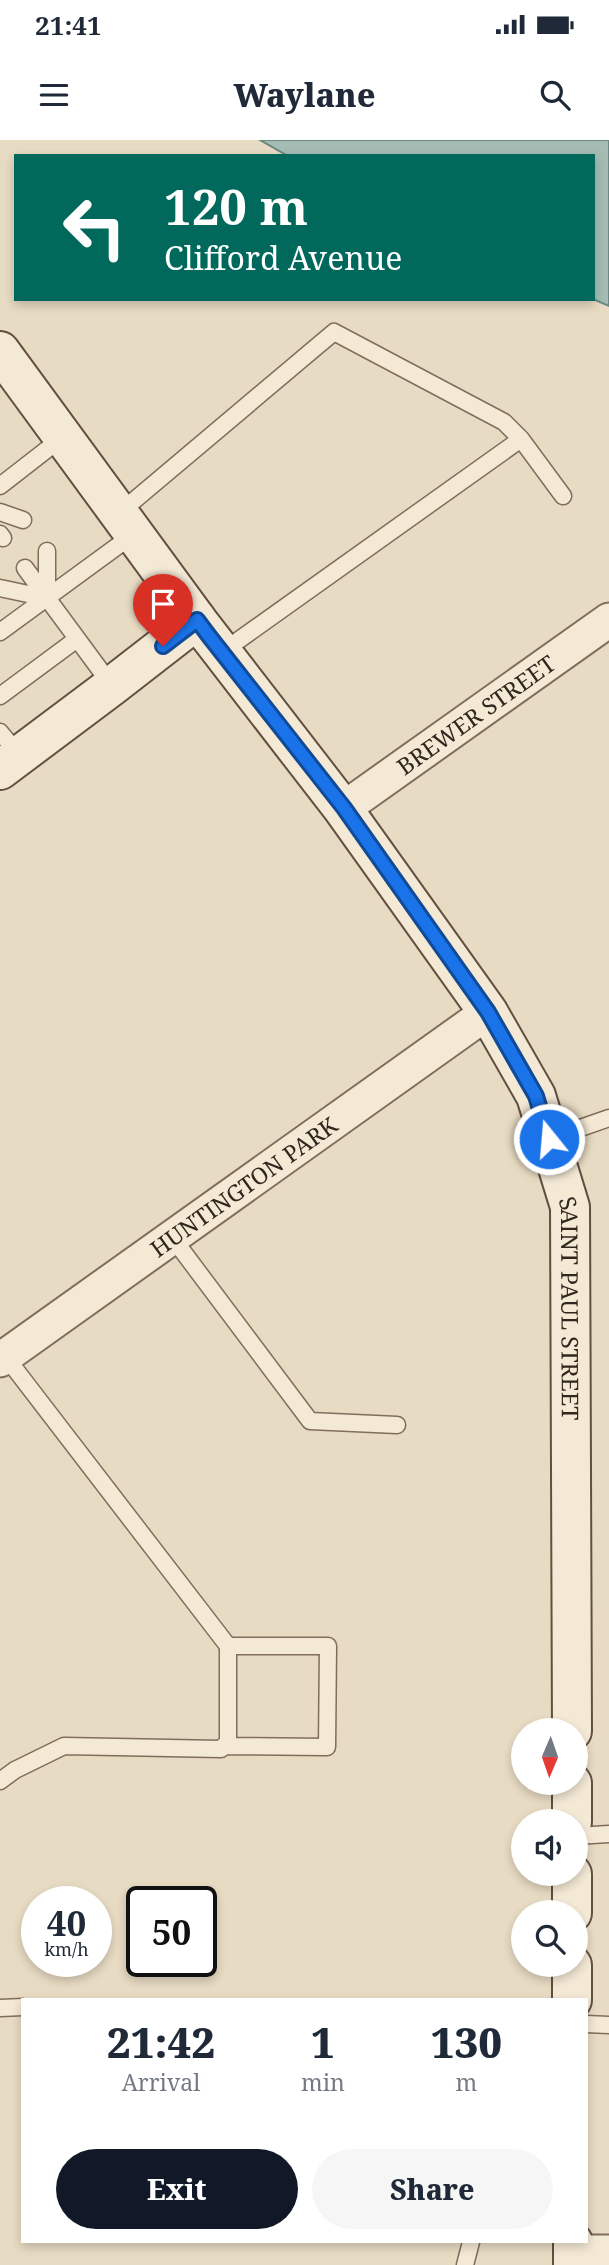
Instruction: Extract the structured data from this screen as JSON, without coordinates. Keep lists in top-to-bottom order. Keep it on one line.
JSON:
{"streets":{"main road":["SAINT PAUL STREET"],"street":["BREWER STREET","HUNTINGTON PARK"]},"crossings":[["BREWER STREET","SAINT PAUL STREET"],["HUNTINGTON PARK","SAINT PAUL STREET"]],"north":"bottom","page":{"status":"21:41","header":"Waylane","turn":["120 m","Clifford Avenue"],"speed":"40 km/h","limit":"50","eta":["21:42","Arrival","1","min","130","m"],"buttons":["Exit","Share"]}}
